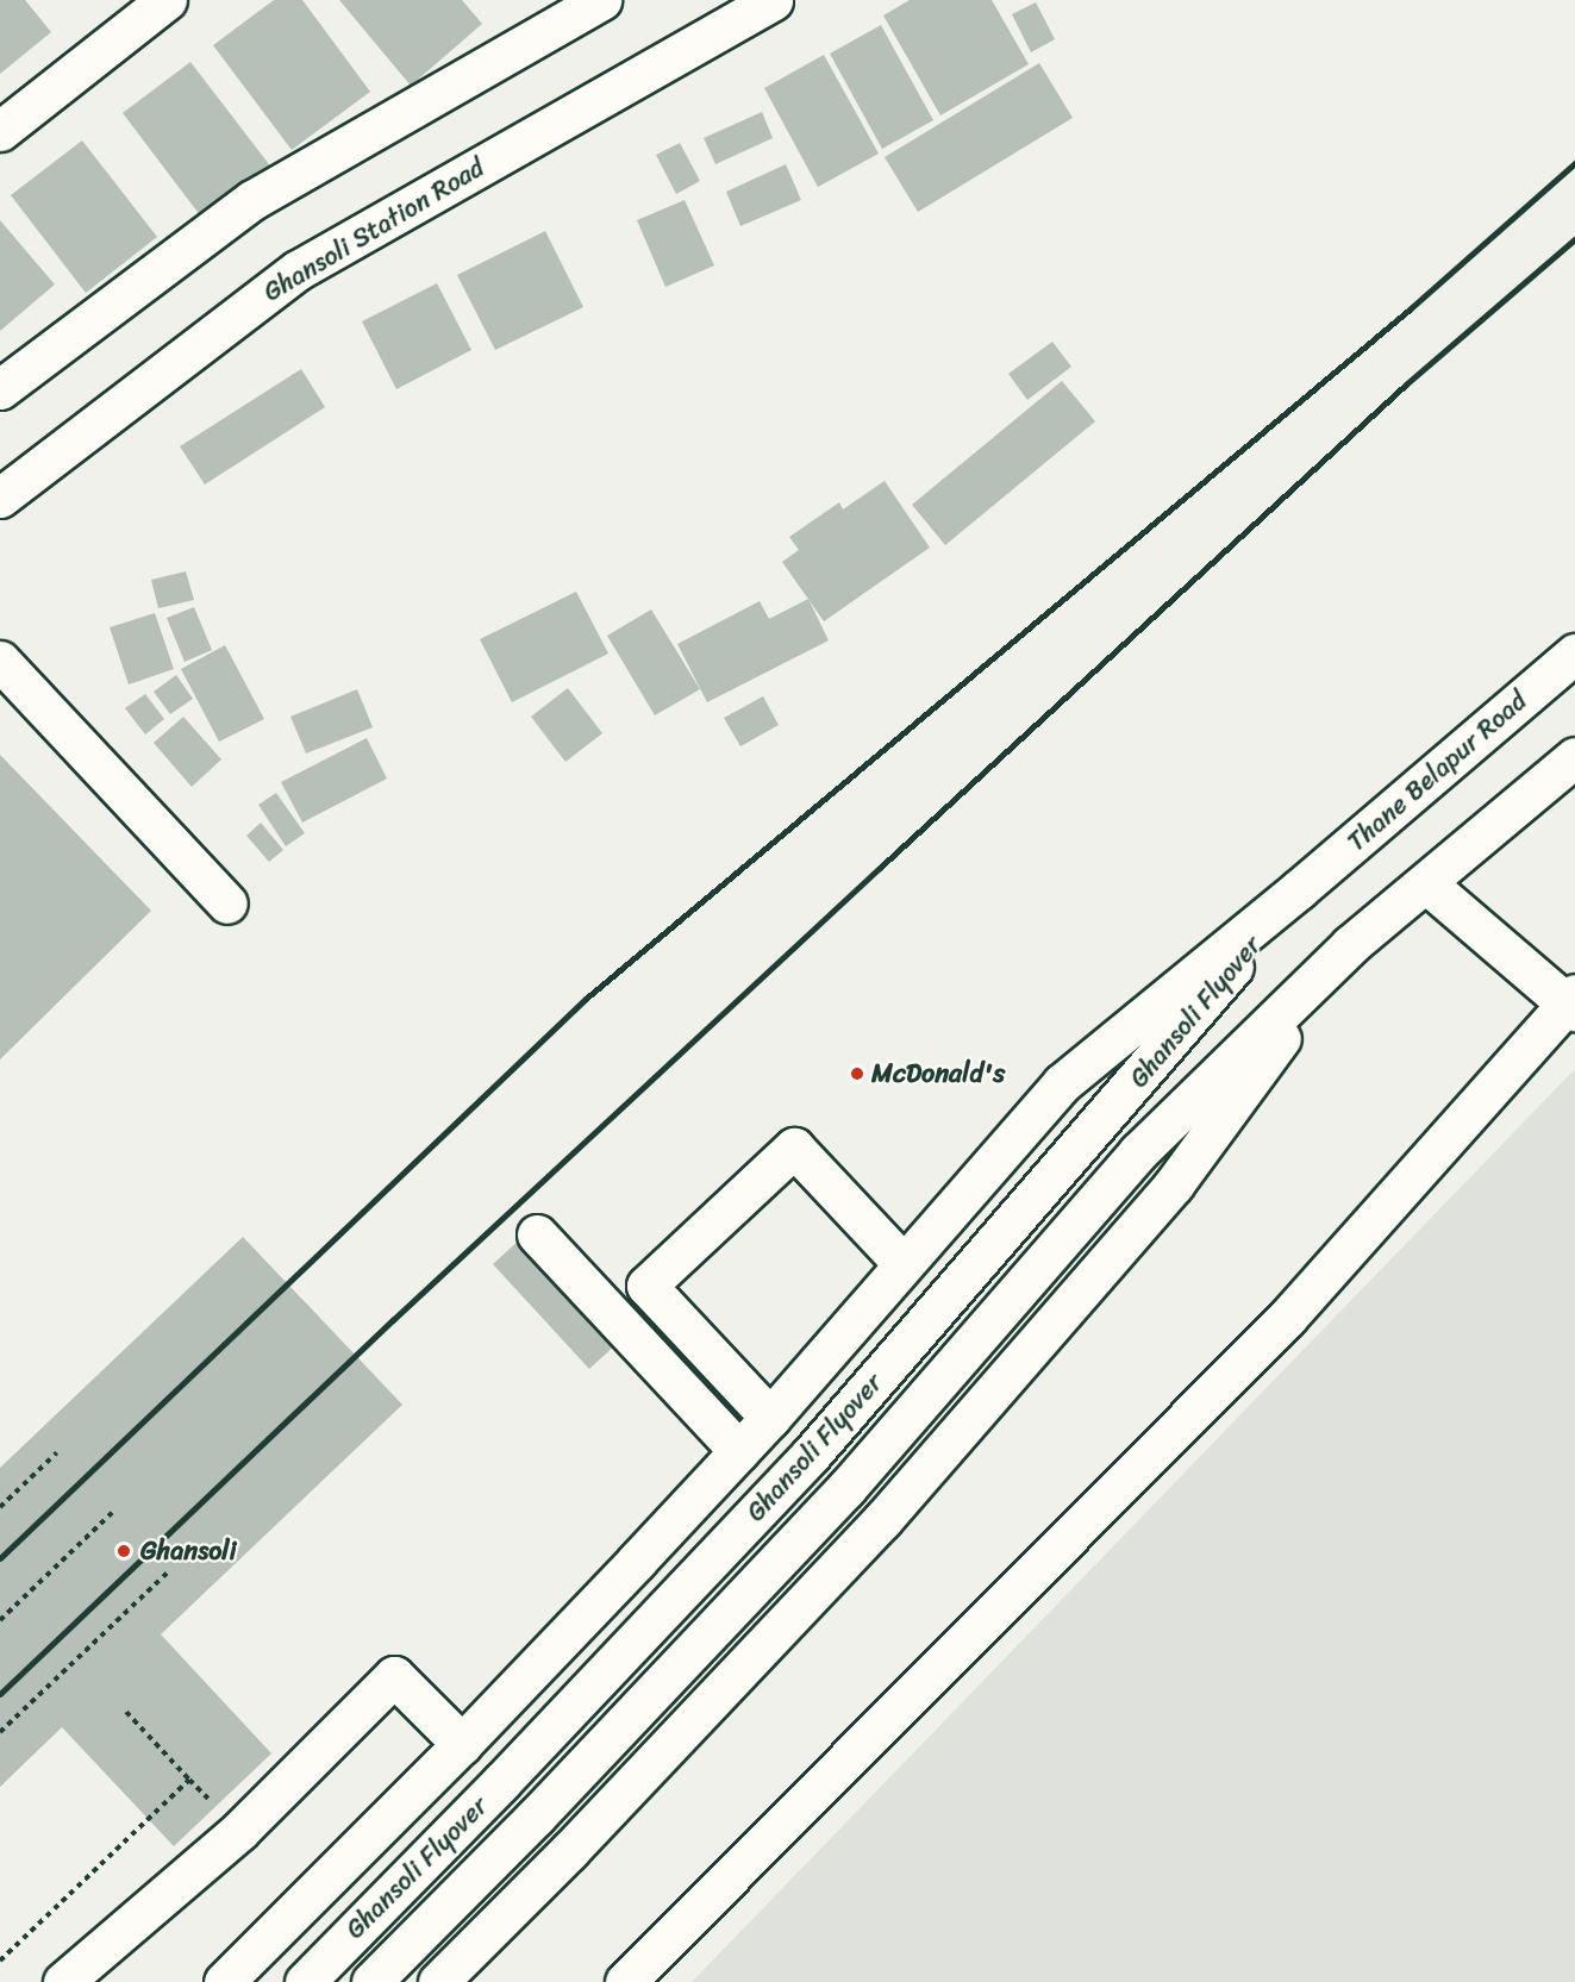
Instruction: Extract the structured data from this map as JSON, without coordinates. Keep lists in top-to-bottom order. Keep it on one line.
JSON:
{"streets":{"main road":["Ghansoli Station Road","Thane Belapur Road","Ghansoli Flyover"]},"crossings":[["Thane Belapur Road","Ghansoli Flyover"]],"places":["McDonald's","Ghansoli"]}
